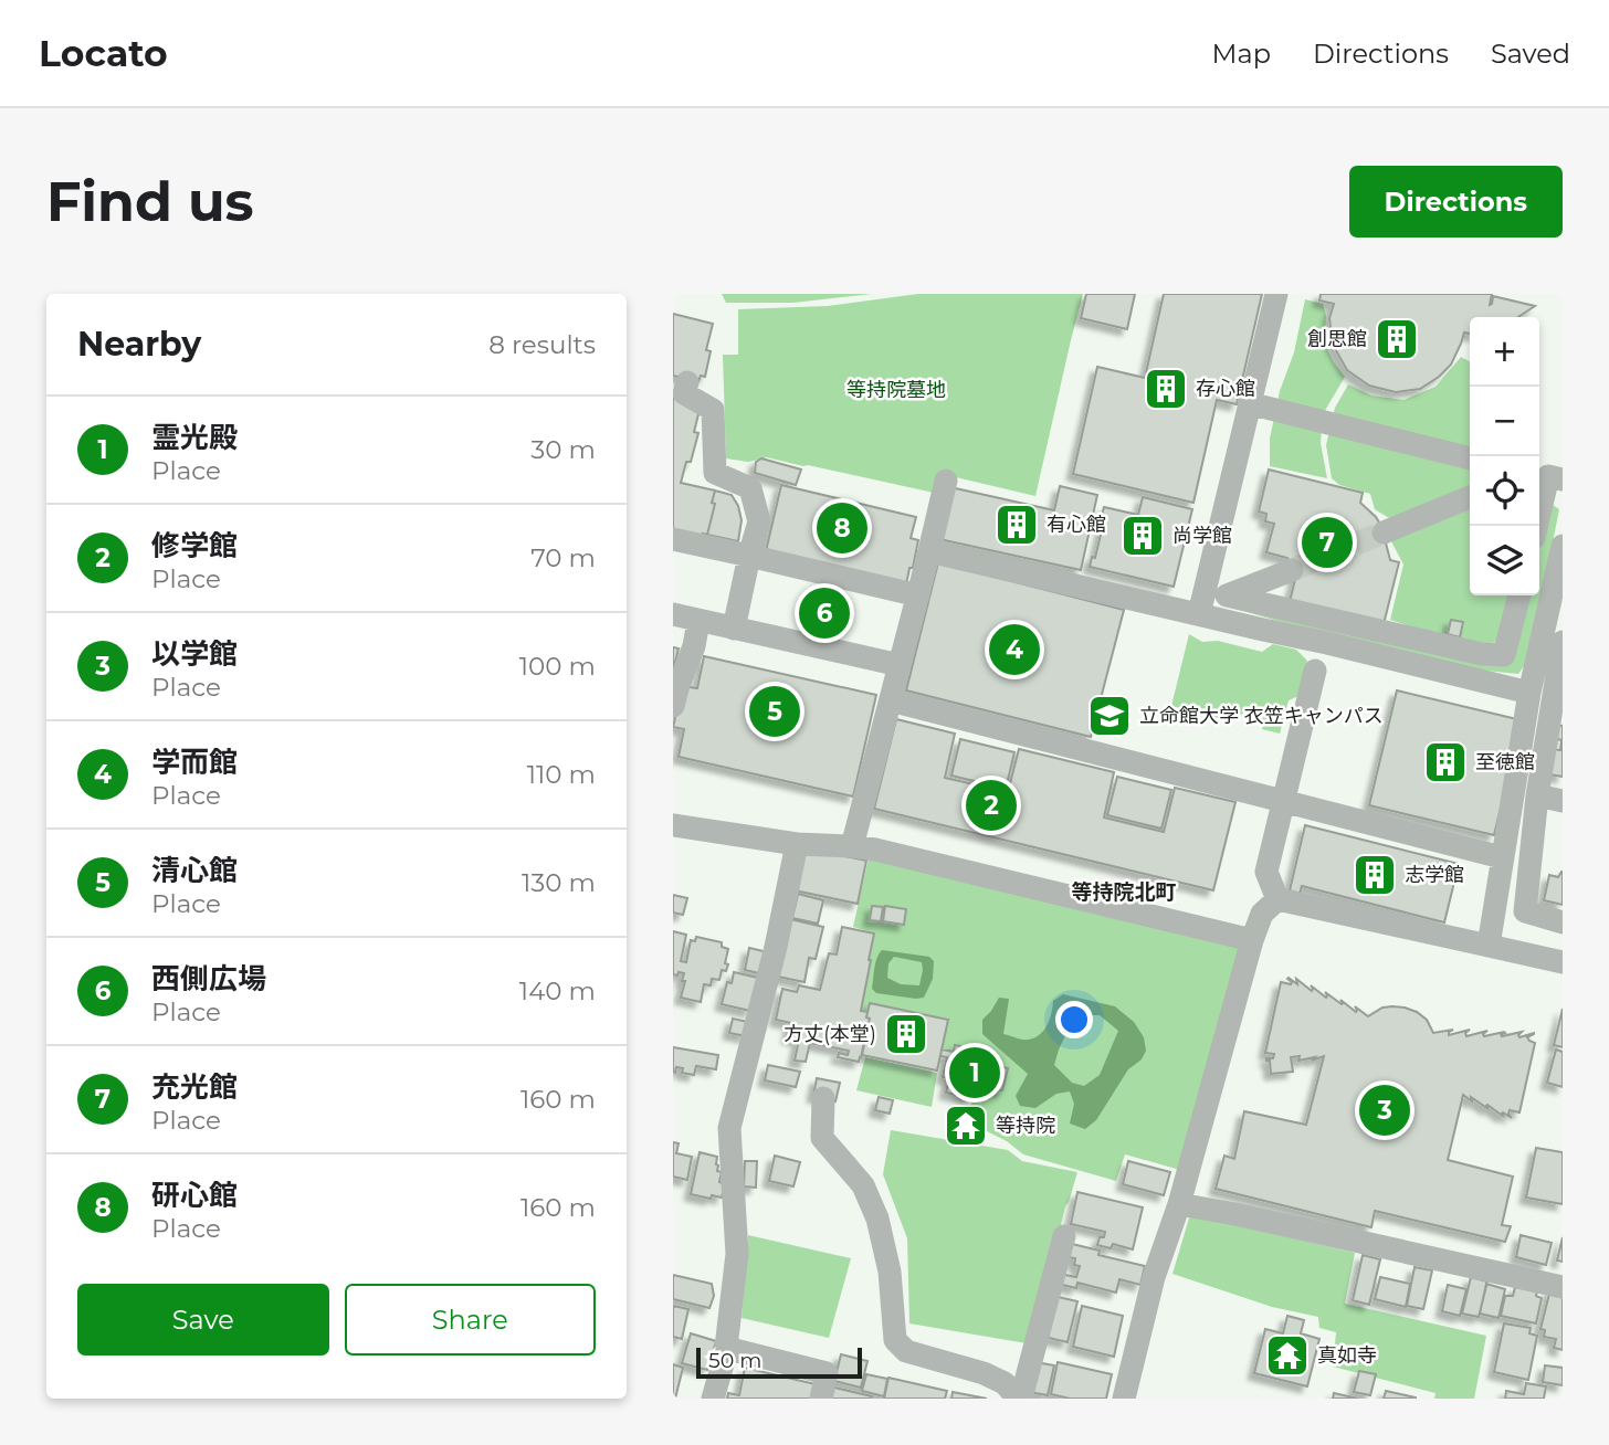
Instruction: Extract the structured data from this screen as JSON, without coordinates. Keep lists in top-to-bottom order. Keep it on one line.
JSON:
{"districts":["等持院北町"],"parks":["等持院墓地"],"places":{"building":["創思館","存心館","有心館","尚学館","至徳館","志学館","方丈(本堂)"],"school or university":["立命館大学 衣笠キャンパス"],"temple":["等持院","真如寺"]},"scale_bar":"50 m","page":{"header":"Locato","nav":["Map","Directions","Saved"],"buttons":["Directions",["Save","Share"]],"title":"Find us","heading":["Nearby","8 results"],"map_buttons":["+","−"],"list":[{"mark":"1","name":"霊光殿","note":"Place","value":"30 m"},{"mark":"2","name":"修学館","note":"Place","value":"70 m"},{"mark":"3","name":"以学館","note":"Place","value":"100 m"},{"mark":"4","name":"学而館","note":"Place","value":"110 m"},{"mark":"5","name":"清心館","note":"Place","value":"130 m"},{"mark":"6","name":"西側広場","note":"Place","value":"140 m"},{"mark":"7","name":"充光館","note":"Place","value":"160 m"},{"mark":"8","name":"研心館","note":"Place","value":"160 m"}],"pins":["8","7","6","4","5","2","1","3"],"scale":"50 m"}}
